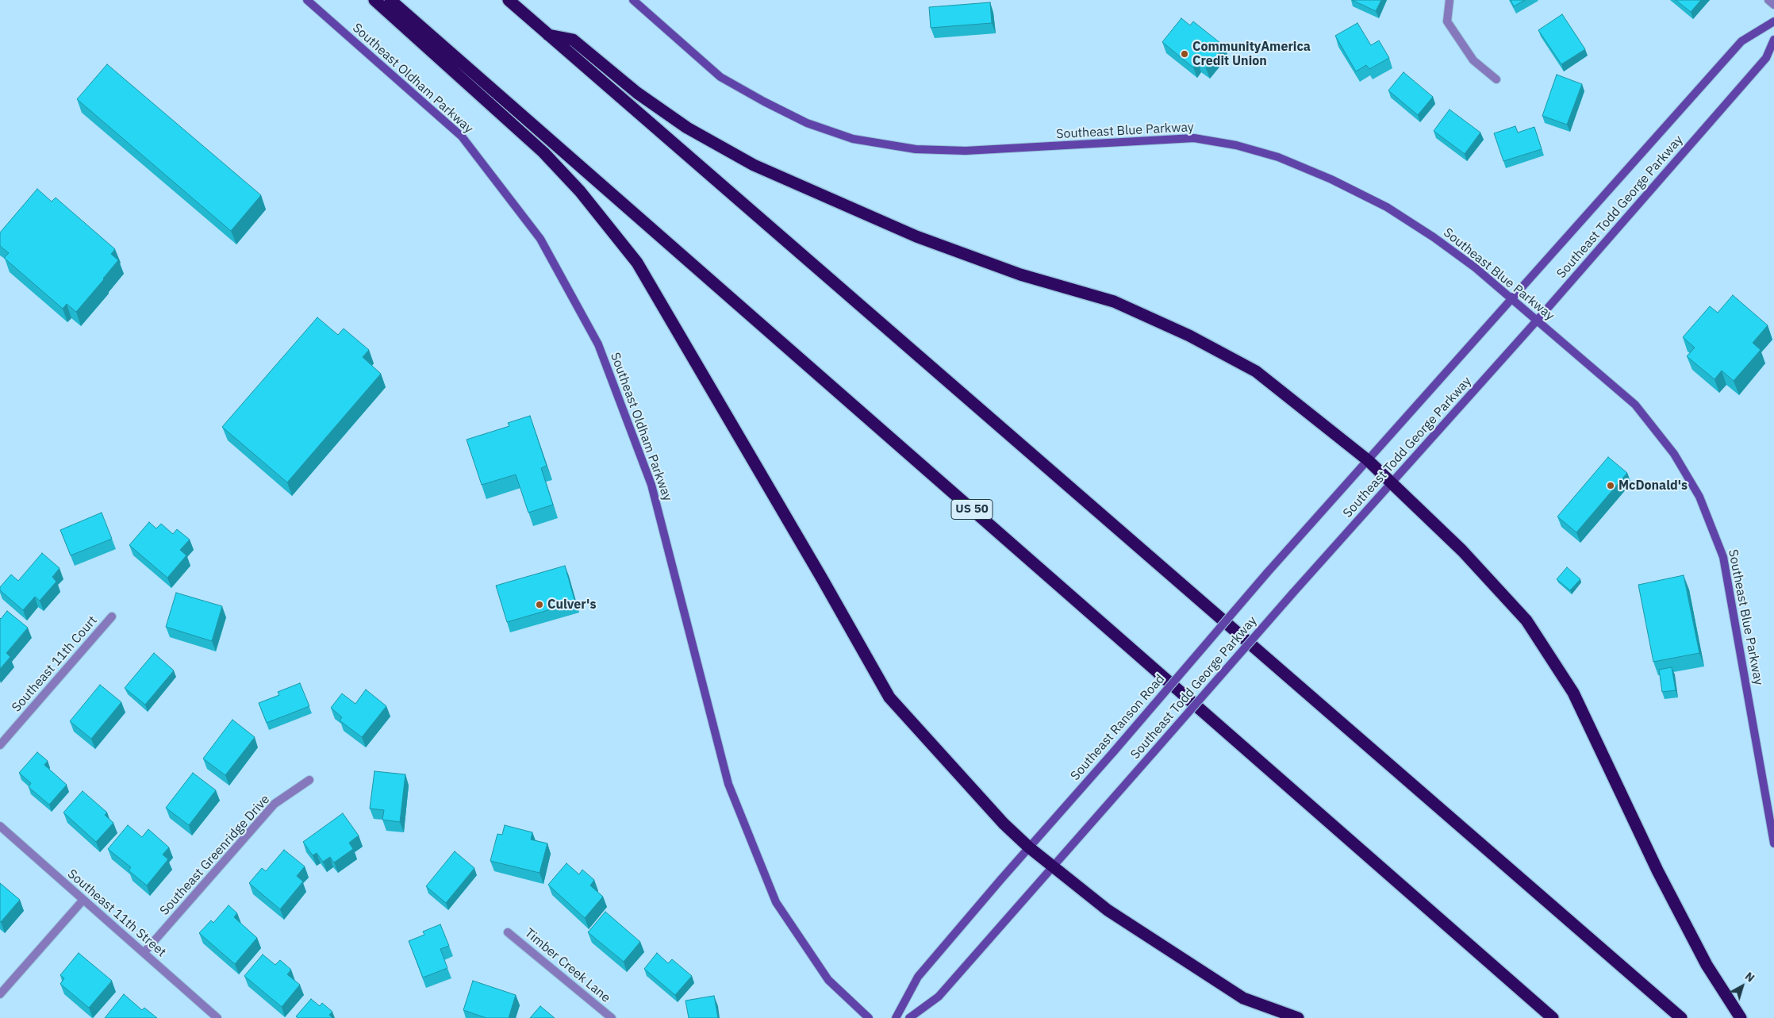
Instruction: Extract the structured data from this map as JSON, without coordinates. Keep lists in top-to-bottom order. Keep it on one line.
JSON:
{"streets":{"highway":["US 50"],"street":["Southeast Oldham Parkway","Southeast Blue Parkway","Southeast Todd George Parkway","Southeast 11th Court","Southeast Ranson Road","Southeast Greenridge Drive","Southeast 11th Street","Timber Creek Lane"]},"crossings":[["Southeast Blue Parkway","Southeast Todd George Parkway"],["Southeast Todd George Parkway","Southeast Ranson Road"],["Southeast Greenridge Drive","Southeast 11th Street"]],"places":["CommunityAmerica Credit Union","McDonald's","Culver's"],"north":"top right"}
